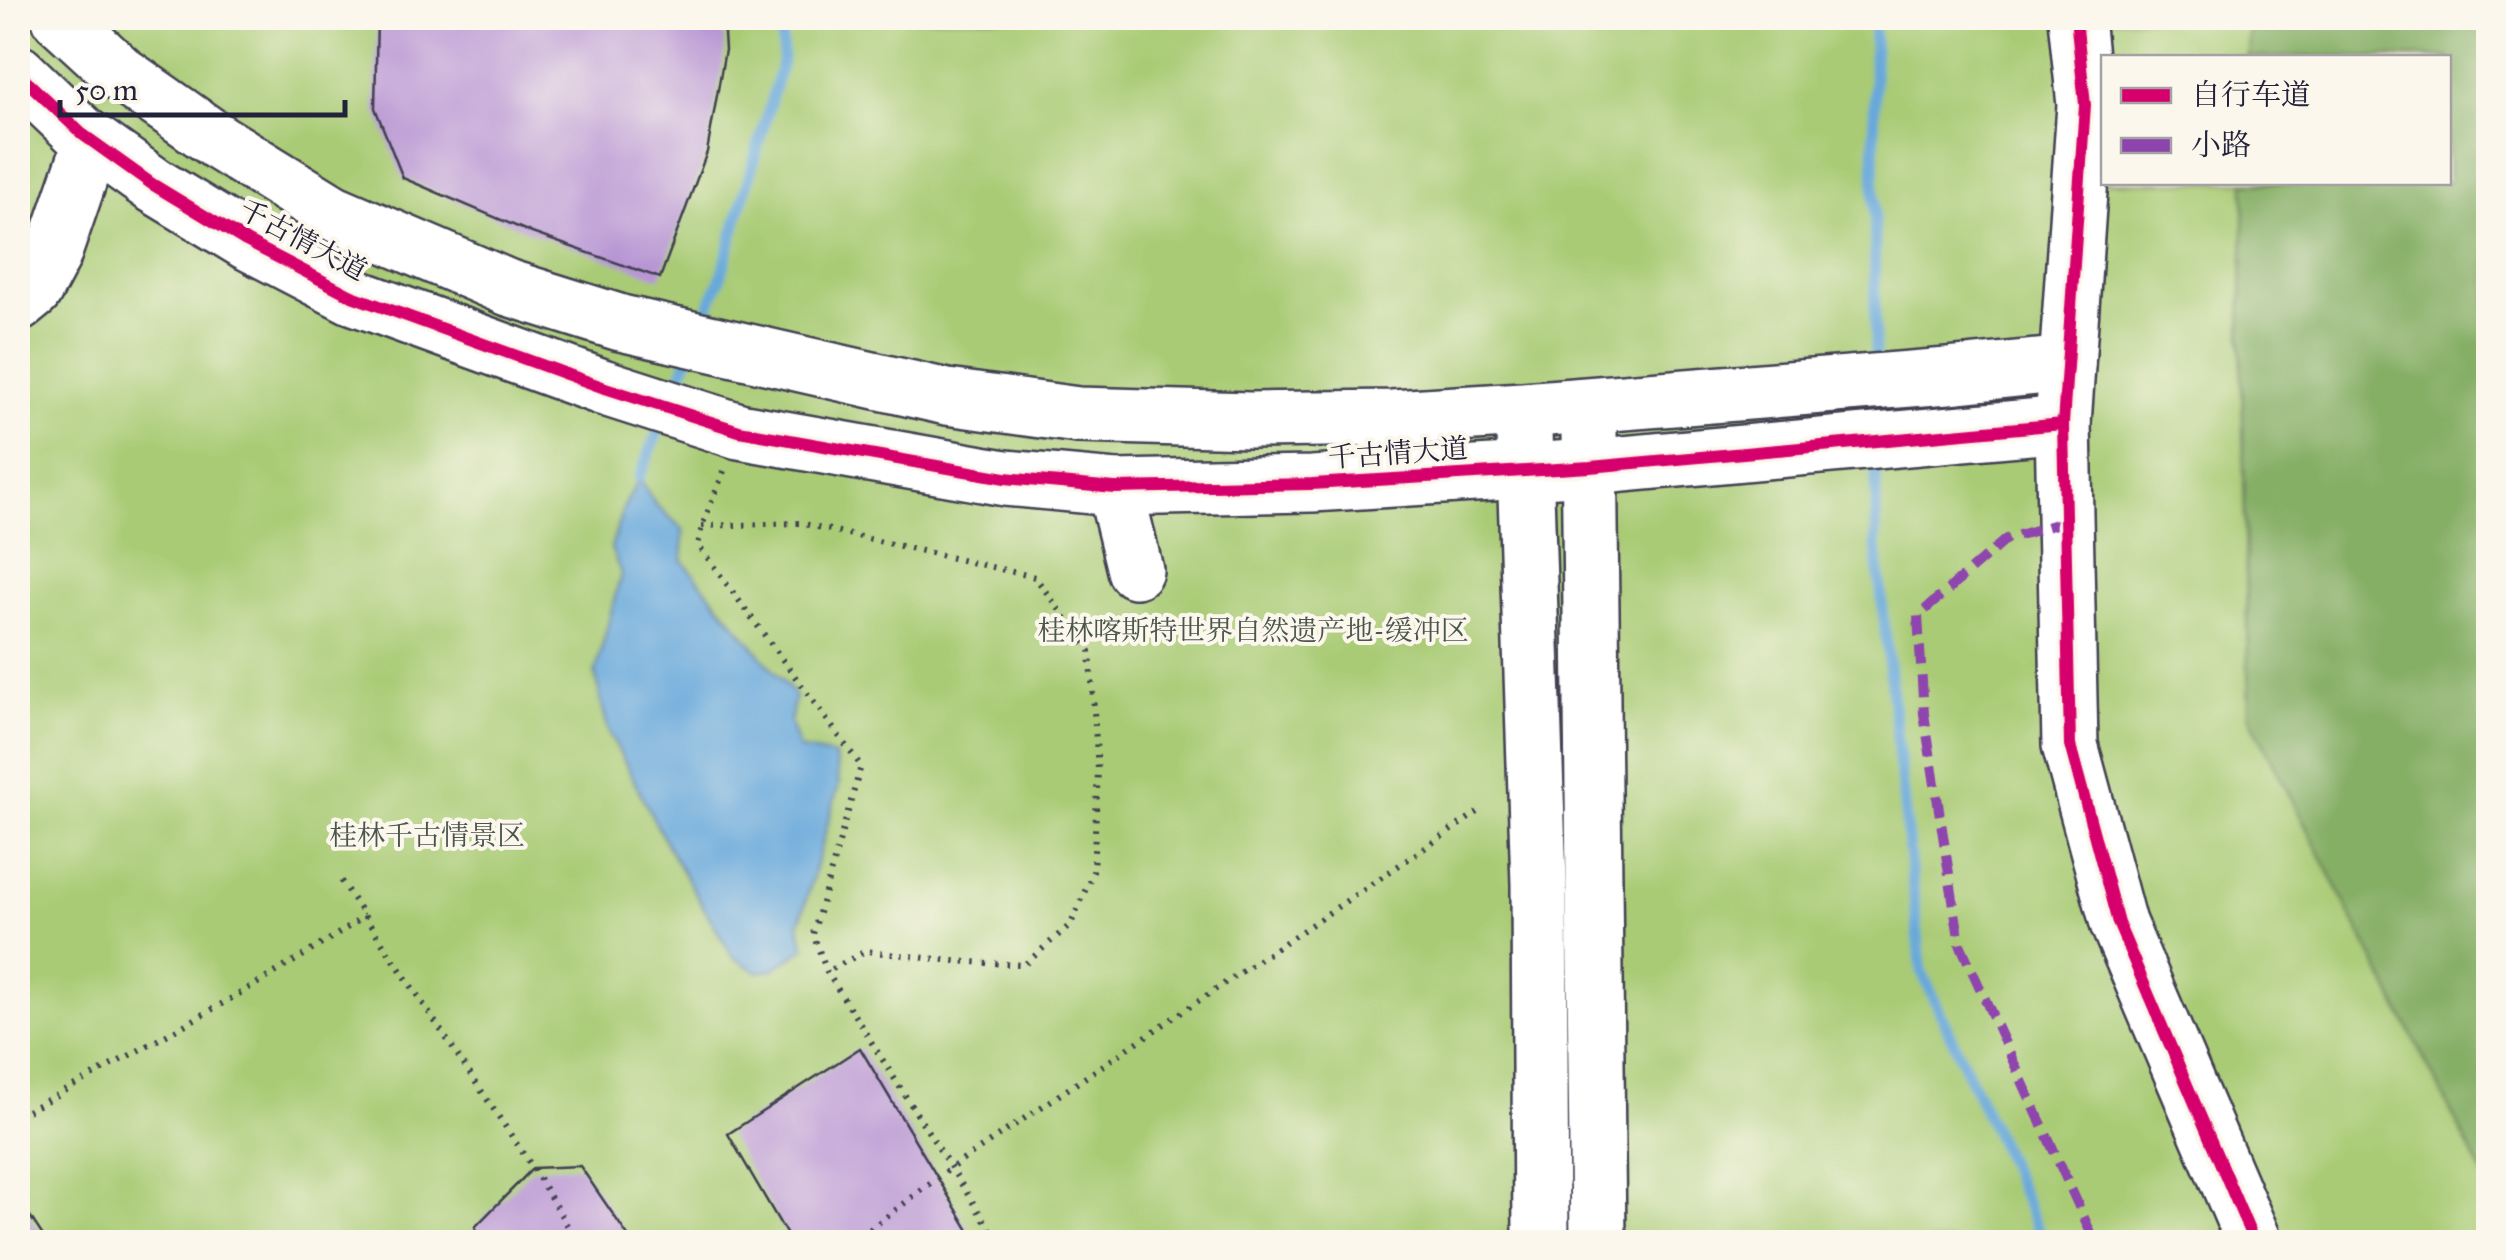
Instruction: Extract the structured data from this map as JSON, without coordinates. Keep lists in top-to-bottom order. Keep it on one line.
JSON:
{"streets":{"street":["千古情大道"]},"parks":["桂林喀斯特世界自然遗产地-缓冲区","桂林千古情景区"],"legend":["自行车道","小路"],"scale_bar":"50 m"}
